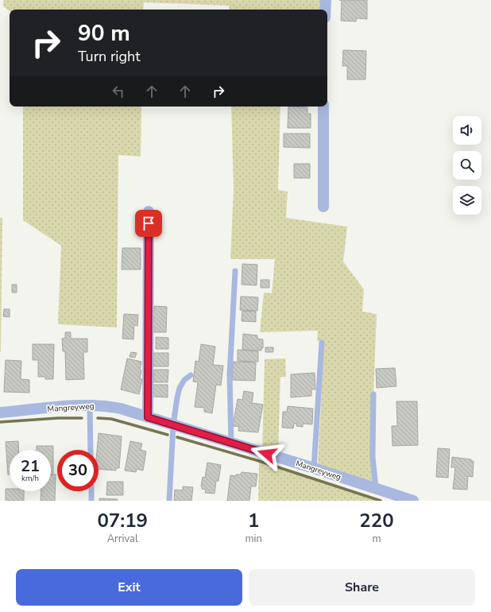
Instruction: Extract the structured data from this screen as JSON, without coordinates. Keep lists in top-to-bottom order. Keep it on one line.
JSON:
{"streets":{"street":["Mangreyweg"]},"page":{"turn":["90 m","Turn right"],"speed":"21 km/h","limit":"30","eta":["07:19","Arrival","1","min","220","m"],"buttons":["Exit","Share"]}}
